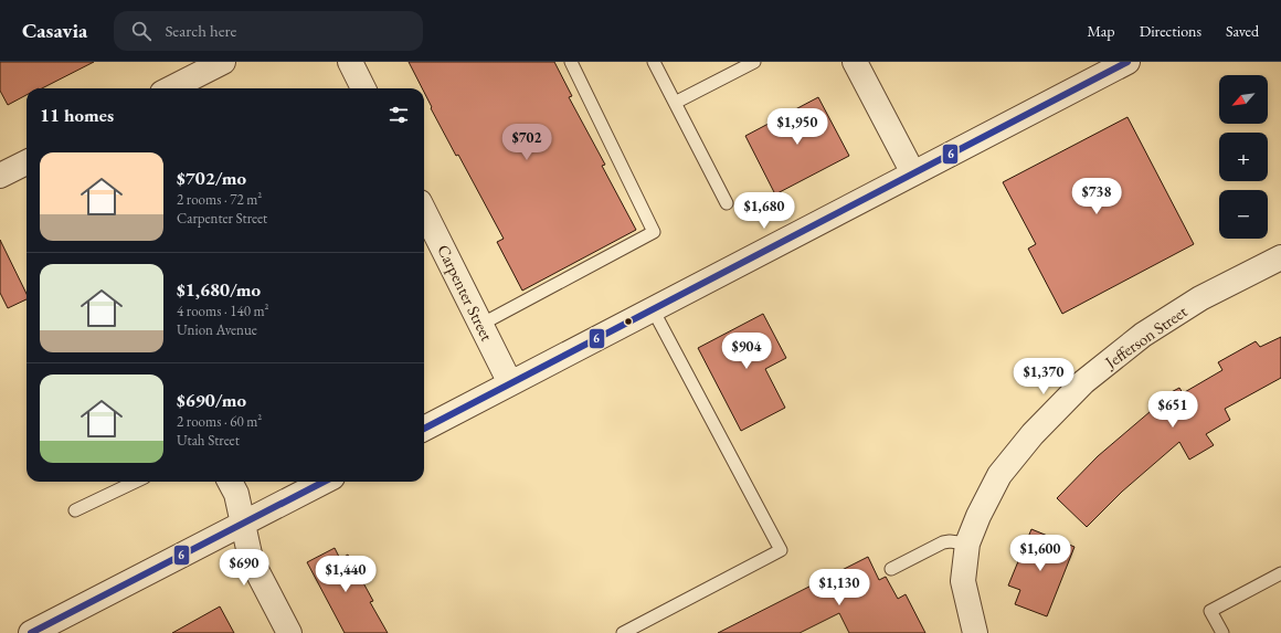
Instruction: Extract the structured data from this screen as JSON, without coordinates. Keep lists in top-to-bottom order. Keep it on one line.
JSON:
{"streets":{"street":["Carpenter Street","Jefferson Street"]},"lines":["transit line 6"],"north":"bottom left","page":{"header":"Casavia","search":"Search here","nav":["Map","Directions","Saved"],"map_buttons":["+","−"],"heading":"11 homes","price":["$1,950","$702","$738","$1,680","$904","$1,370","$651","$1,600","$690","$1,440","$1,130"],"list":[{"name":"$702/mo","note":"2 rooms · 72 m² · Carpenter Street"},{"name":"$1,680/mo","note":"4 rooms · 140 m² · Union Avenue"},{"name":"$690/mo","note":"2 rooms · 60 m² · Utah Street"}]}}
